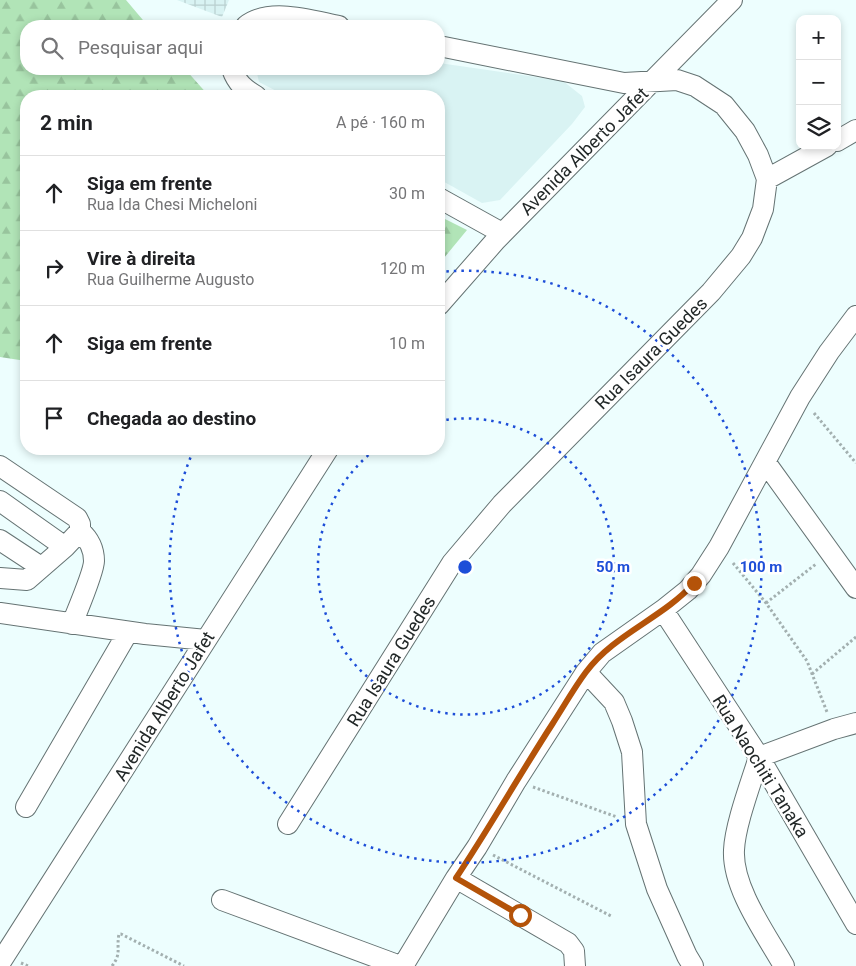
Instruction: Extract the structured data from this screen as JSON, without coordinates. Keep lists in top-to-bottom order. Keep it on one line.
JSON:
{"streets":{"street":["Avenida Alberto Jafet","Rua Isaura Guedes","Rua Naochiti Tanaka"]},"crossings":[["Avenida Alberto Jafet","Rua Isaura Guedes"]],"page":{"map_buttons":["+","−"],"search":"Pesquisar aqui","heading":["2 min","A pé · 160 m"],"list":[["Siga em frente","Rua Ida Chesi Micheloni","30 m"],["Vire à direita","Rua Guilherme Augusto","120 m"],["Siga em frente","10 m"],"Chegada ao destino"]},"rings":["50 m","100 m"]}
